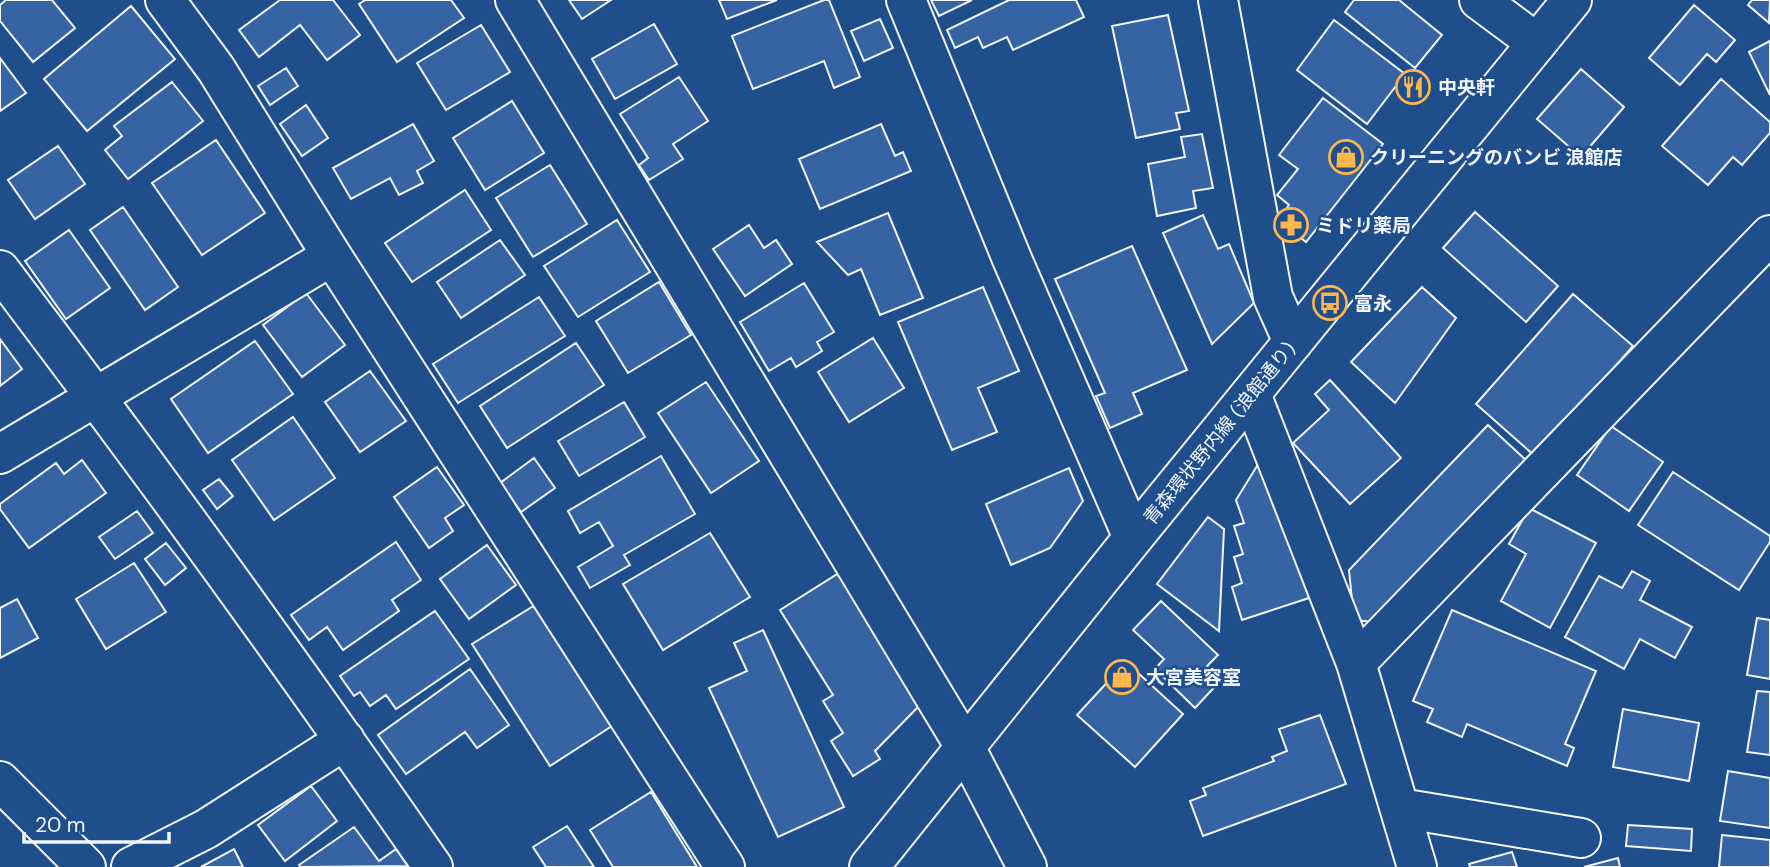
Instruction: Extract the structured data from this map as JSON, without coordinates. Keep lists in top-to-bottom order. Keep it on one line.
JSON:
{"streets":{"street":["青森環状野内線 (浪館通り)"]},"places":{"restaurant":["中央軒"],"shop":["クリーニングのバンビ 浪館店","大宮美容室"],"pharmacy":["ミドリ薬局"],"bus stop":["富永"]},"scale_bar":"20 m"}
